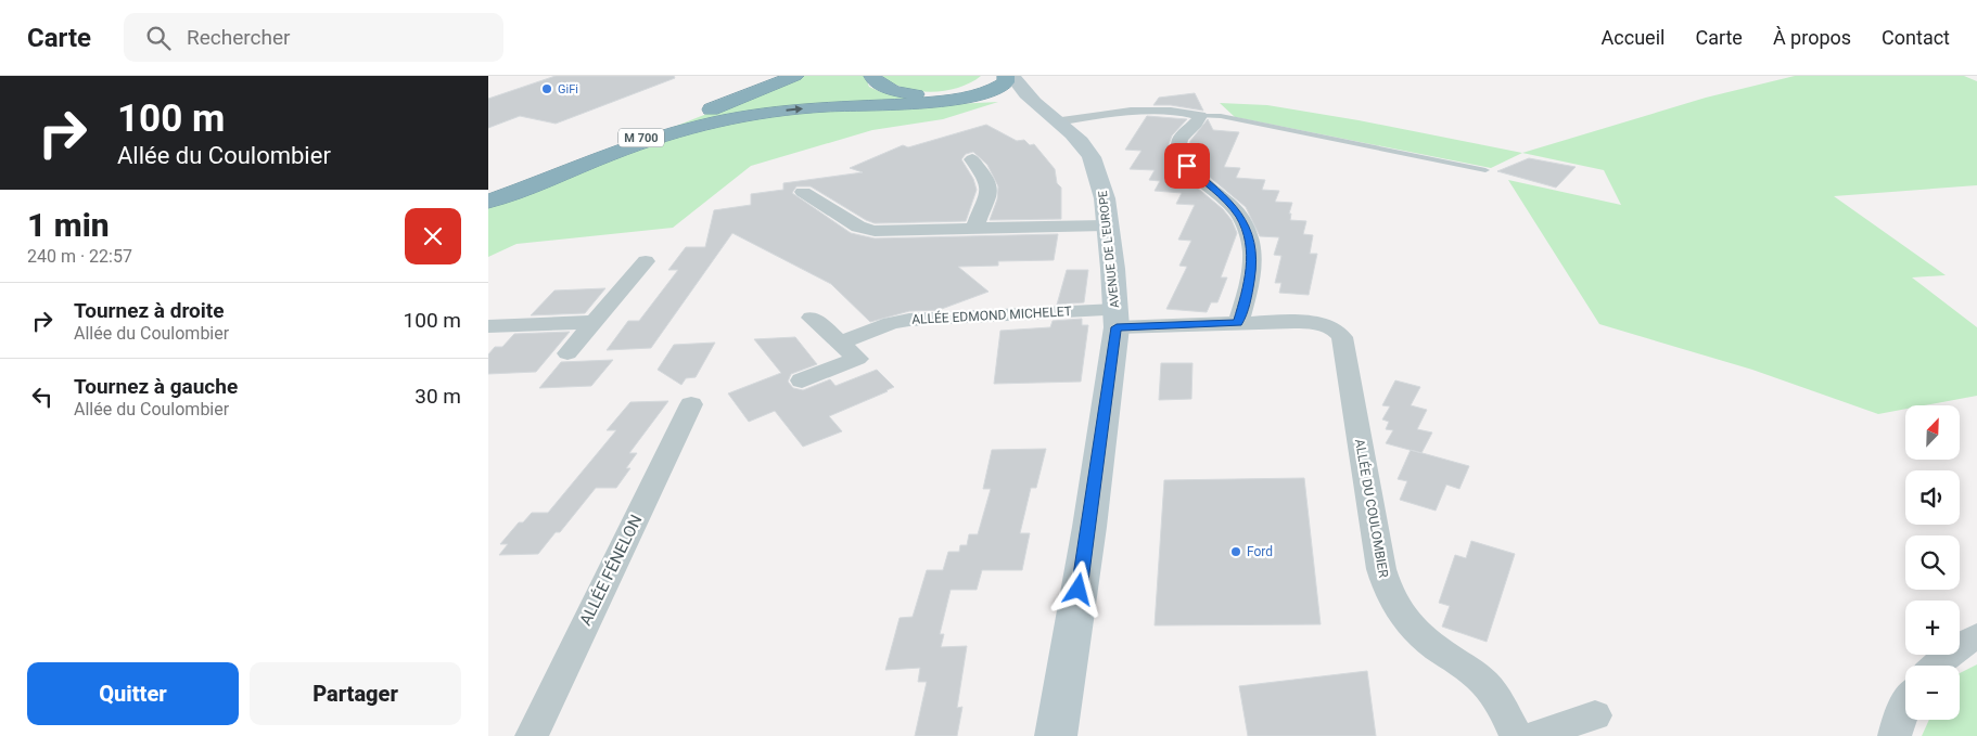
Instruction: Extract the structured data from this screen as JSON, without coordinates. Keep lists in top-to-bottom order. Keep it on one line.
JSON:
{"streets":{"highway":["M 700"],"street":["AVENUE DE L'EUROPE","ALLÉE EDMOND MICHELET","ALLÉE DU COULOMBIER","ALLÉE FÉNELON"]},"crossings":[["AVENUE DE L'EUROPE","ALLÉE EDMOND MICHELET"],["AVENUE DE L'EUROPE","ALLÉE DU COULOMBIER"],["ALLÉE EDMOND MICHELET","ALLÉE DU COULOMBIER"]],"places":["GiFi","Ford"],"north":"top right","page":{"header":"Carte","search":"Rechercher","nav":["Accueil","Carte","À propos","Contact"],"turn":["100 m","Allée du Coulombier"],"heading":["1 min","240 m · 22:57"],"list":[{"name":"Tournez à droite","note":"Allée du Coulombier","value":"100 m"},{"name":"Tournez à gauche","note":"Allée du Coulombier","value":"30 m"}],"map_buttons":["+","−"],"buttons":["Quitter","Partager"]}}
